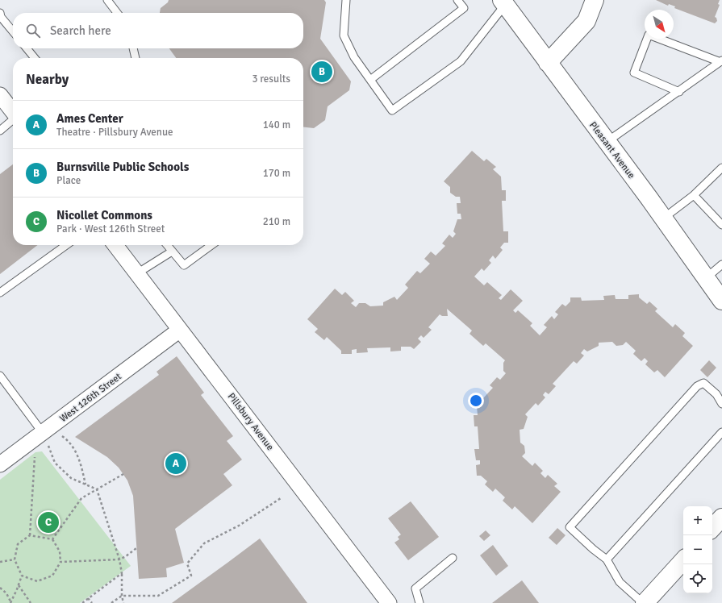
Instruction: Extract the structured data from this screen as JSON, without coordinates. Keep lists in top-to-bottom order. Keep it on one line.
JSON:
{"streets":{"street":["Pleasant Avenue","West 126th Street","Pillsbury Avenue"]},"crossings":[["West 126th Street","Pillsbury Avenue"]],"north":"bottom right","page":{"search":"Search here","heading":["Nearby","3 results"],"pins":["B","A","C"],"list":[{"mark":"A","name":"Ames Center","note":"Theatre · Pillsbury Avenue","value":"140 m"},{"mark":"B","name":"Burnsville Public Schools","note":"Place","value":"170 m"},{"mark":"C","name":"Nicollet Commons","note":"Park · West 126th Street","value":"210 m"}],"map_buttons":["+","−"]}}
